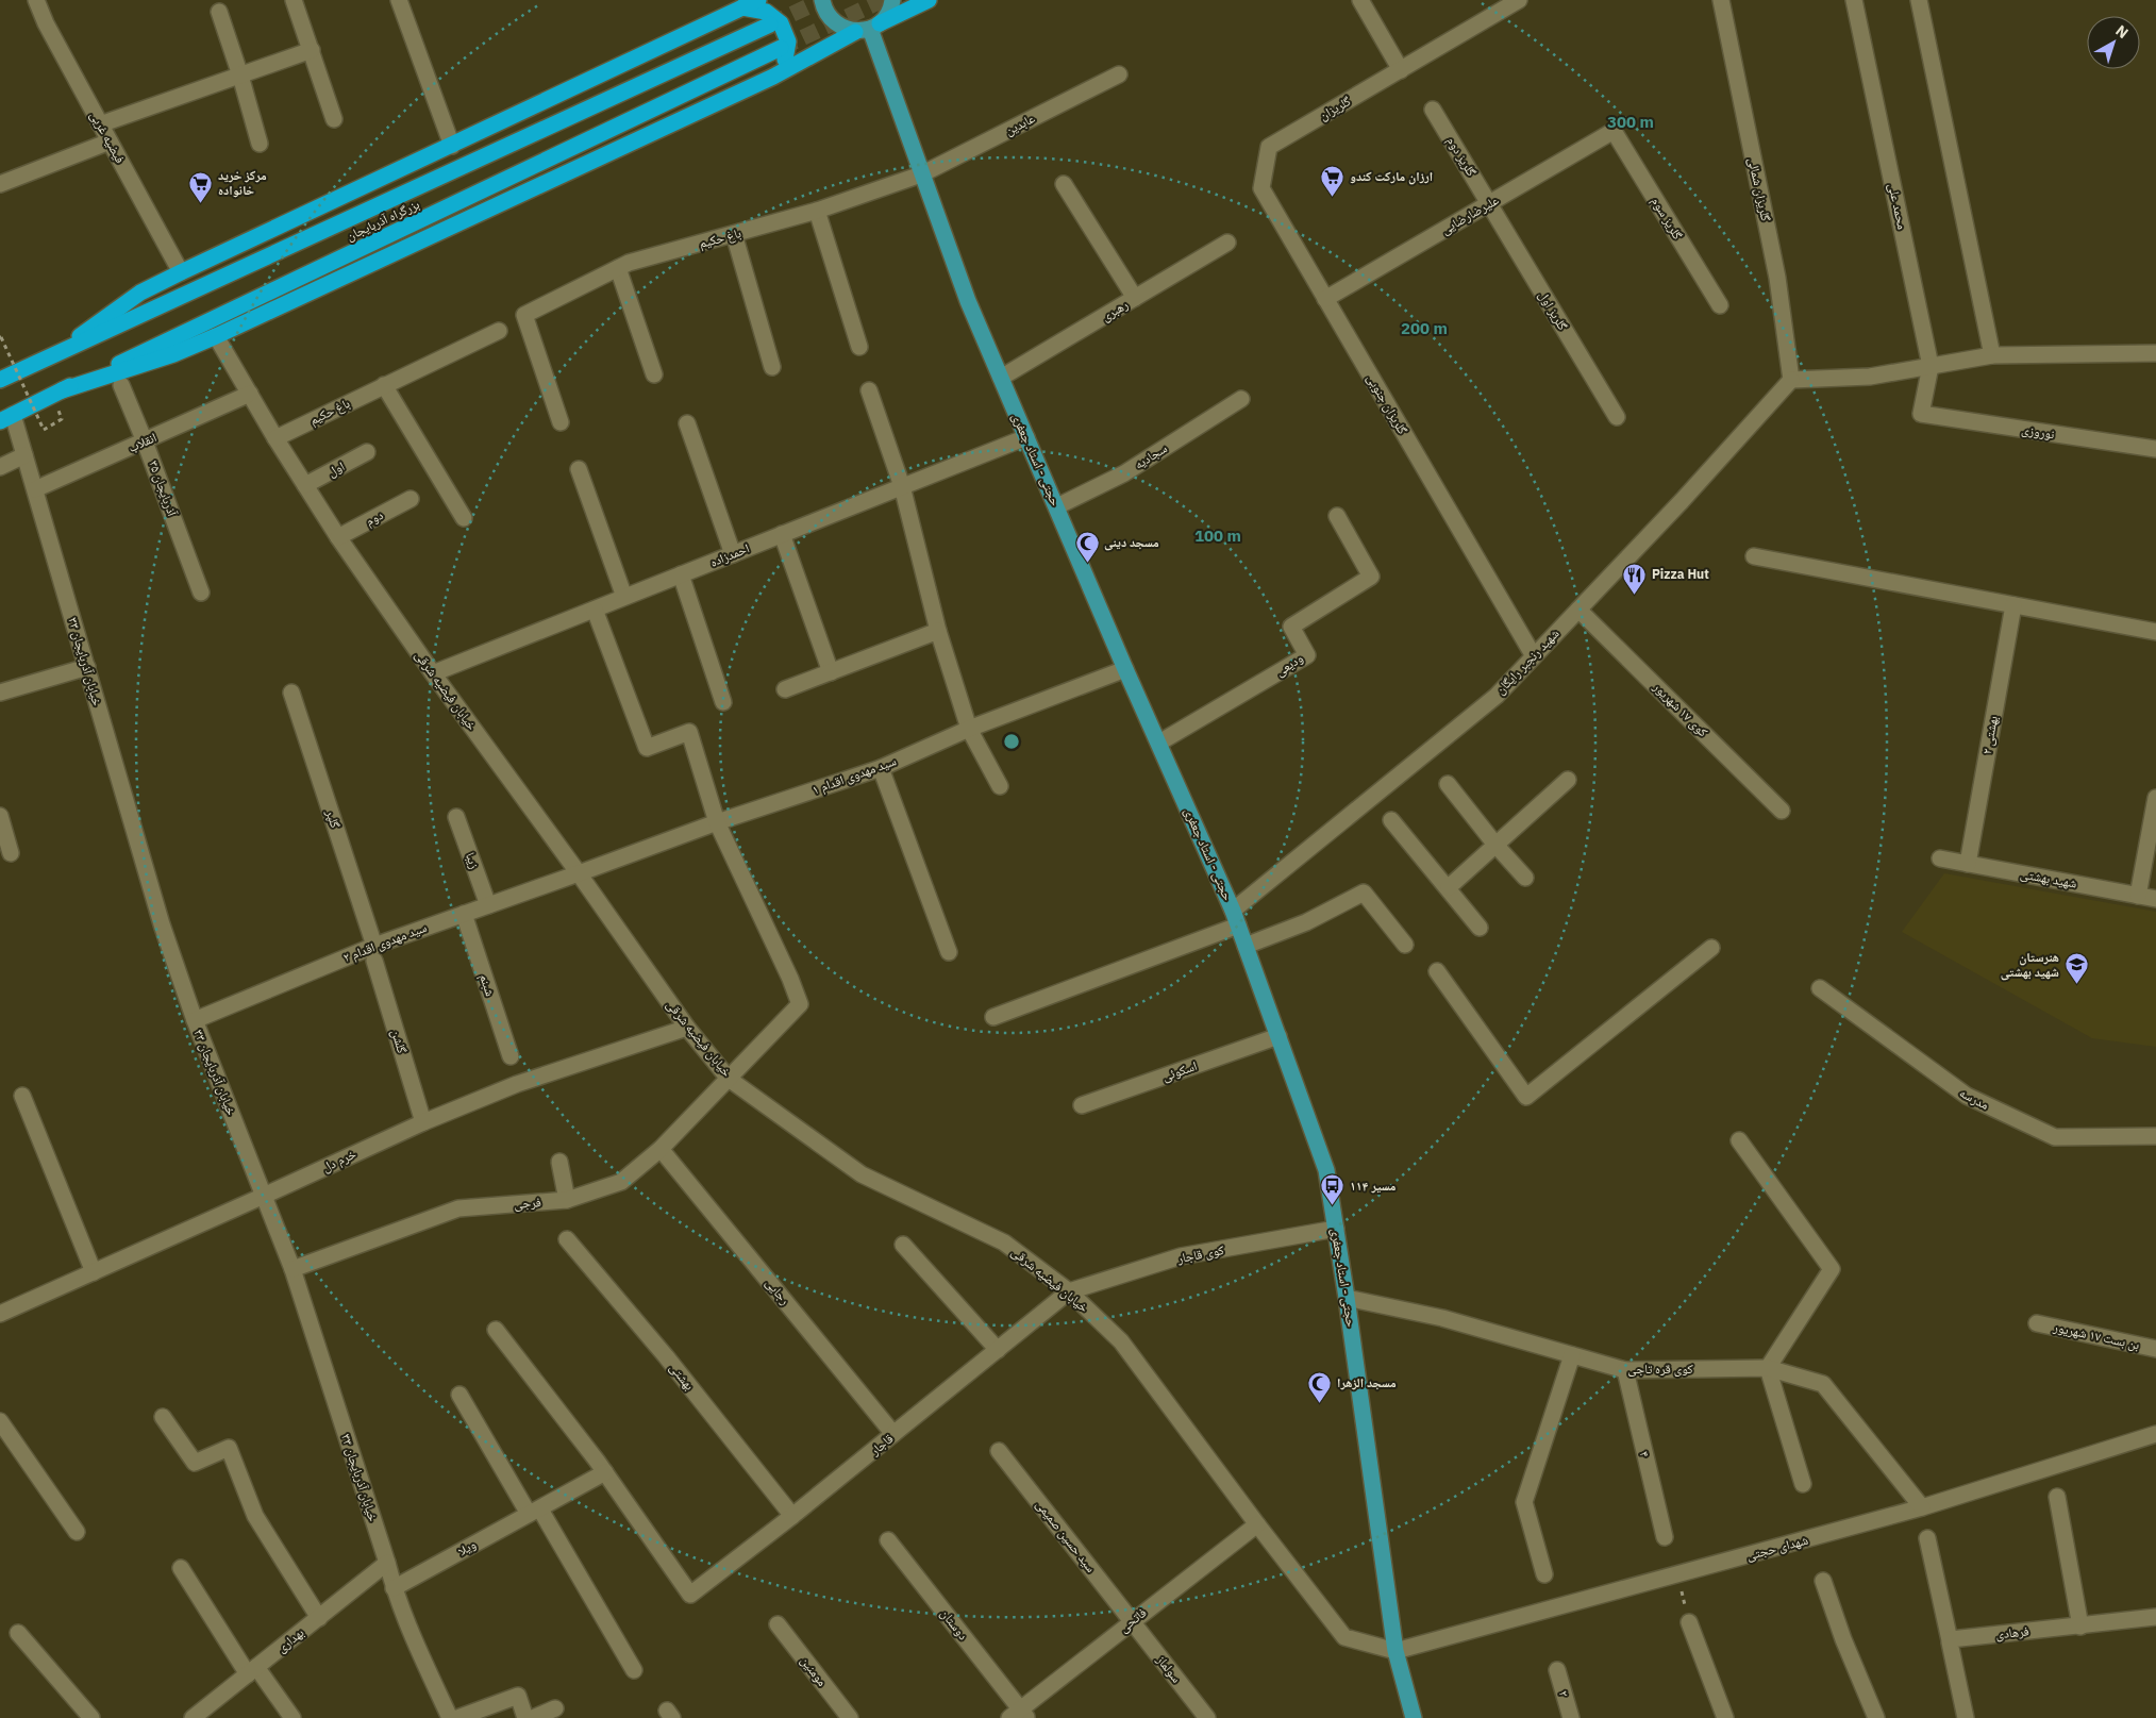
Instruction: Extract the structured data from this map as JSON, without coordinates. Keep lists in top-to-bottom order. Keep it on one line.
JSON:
{"streets":{"highway":["بزرگراه آذربایجان"],"main road":["حجتی - استاد جعفری"],"street":["گلریزان","عابدین","فیضیه غربی","گلریز دوم","گلریزان شمالی","محمد علی","علیرضارضایی","گلریز سوم","باغ حکیم","رهبری","گلریز اول","گلریزان جنوبی","نوروزی","انقلاب","سجادیه","اول","آذربایجان ۳۵","دوم","احمدزاده","خیابان آذربایجان ۳۳","شهید رنجبر رایگان","ودیعی","خیابان فیضیه شرقی","کوی ۱۷ شهریور","بهشتی ۲","سید مهدوی اقدام ۱","گلپر","زیبا","شهید بهشتی","سید مهدوی اقدام ۲","شبنم","گلشن","اسکوئی","مدرسه","خرم دل","فرجی","کوی قاجار","رجایی","بن بست ۱۷ شهریور","کوی قره تاجی","بهشتی","قاجار","۴","سید حسین صمیمی","ویلا","شهدای حجتی","فاتحی","دوستان","فرهادی","بهداری","سولماز","مومنین","۲"]},"crossings":[["گلریزان","گلریزان جنوبی"],["عابدین","باغ حکیم"],["عابدین","حجتی - استاد جعفری"],["گلریز دوم","علیرضارضایی"],["گلریز دوم","گلریز اول"],["گلریزان شمالی","شهید رنجبر رایگان"],["محمد علی","نوروزی"],["علیرضارضایی","گلریز سوم"],["علیرضارضایی","گلریز اول"],["علیرضارضایی","گلریزان جنوبی"],["بزرگراه آذربایجان","خیابان آذربایجان ۳۳"],["باغ حکیم","حجتی - استاد جعفری"],["باغ حکیم","خیابان فیضیه شرقی"],["رهبری","حجتی - استاد جعفری"],["گلریزان جنوبی","شهید رنجبر رایگان"],["انقلاب","آذربایجان ۳۵"],["انقلاب","خیابان آذربایجان ۳۳"],["انقلاب","خیابان فیضیه شرقی"],["سجادیه","حجتی - استاد جعفری"],["حجتی - استاد جعفری","احمدزاده"],["حجتی - استاد جعفری","شهید رنجبر رایگان"],["حجتی - استاد جعفری","ودیعی"],["حجتی - استاد جعفری","خیابان فیضیه شرقی"],["حجتی - استاد جعفری","سید مهدوی اقدام ۱"],["حجتی - استاد جعفری","اسکوئی"],["حجتی - استاد جعفری","کوی قاجار"],["حجتی - استاد جعفری","کوی قره تاجی"],["حجتی - استاد جعفری","شهدای حجتی"],["اول","خیابان فیضیه شرقی"],["دوم","خیابان فیضیه شرقی"],["احمدزاده","خیابان فیضیه شرقی"],["خیابان آذربایجان ۳۳","سید مهدوی اقدام ۲"],["خیابان آذربایجان ۳۳","خرم دل"],["خیابان آذربایجان ۳۳","فرجی"],["خیابان آذربایجان ۳۳","ویلا"],["خیابان آذربایجان ۳۳","بهداری"],["شهید رنجبر رایگان","کوی ۱۷ شهریور"],["خیابان فیضیه شرقی","سید مهدوی اقدام ۱"],["خیابان فیضیه شرقی","سید مهدوی اقدام ۲"],["خیابان فیضیه شرقی","خرم دل"],["خیابان فیضیه شرقی","فرجی"],["خیابان فیضیه شرقی","کوی قاجار"],["خیابان فیضیه شرقی","قاجار"],["خیابان فیضیه شرقی","شهدای حجتی"],["خیابان فیضیه شرقی","فاتحی"],["بهشتی ۲","شهید بهشتی"],["سید مهدوی اقدام ۱","سید مهدوی اقدام ۲"],["سید مهدوی اقدام ۱","فرجی"],["گلپر","سید مهدوی اقدام ۲"],["گلپر","گلشن"],["زیبا","سید مهدوی اقدام ۲"],["سید مهدوی اقدام ۲","شبنم"],["سید مهدوی اقدام ۲","گلشن"],["گلشن","خرم دل"],["فرجی","رجایی"],["کوی قاجار","قاجار"],["رجایی","قاجار"],["کوی قره تاجی","۴"],["کوی قره تاجی","شهدای حجتی"],["بهشتی","قاجار"],["قاجار","ویلا"],["سید حسین صمیمی","فاتحی"],["سید حسین صمیمی","سولماز"],["فاتحی","دوستان"],["فاتحی","سولماز"]],"places":{"supermarket":["ارزان مارکت کندو","مرکز خرید خانواده"],"mosque":["مسجد دینی","مسجد الزهرا"],"restaurant":["Pizza Hut"],"school or university":["هنرستان شهید بهشتی"],"bus stop":["مسیر ۱۱۴"]},"north":"top right","rings":["300 m","200 m","100 m"]}
